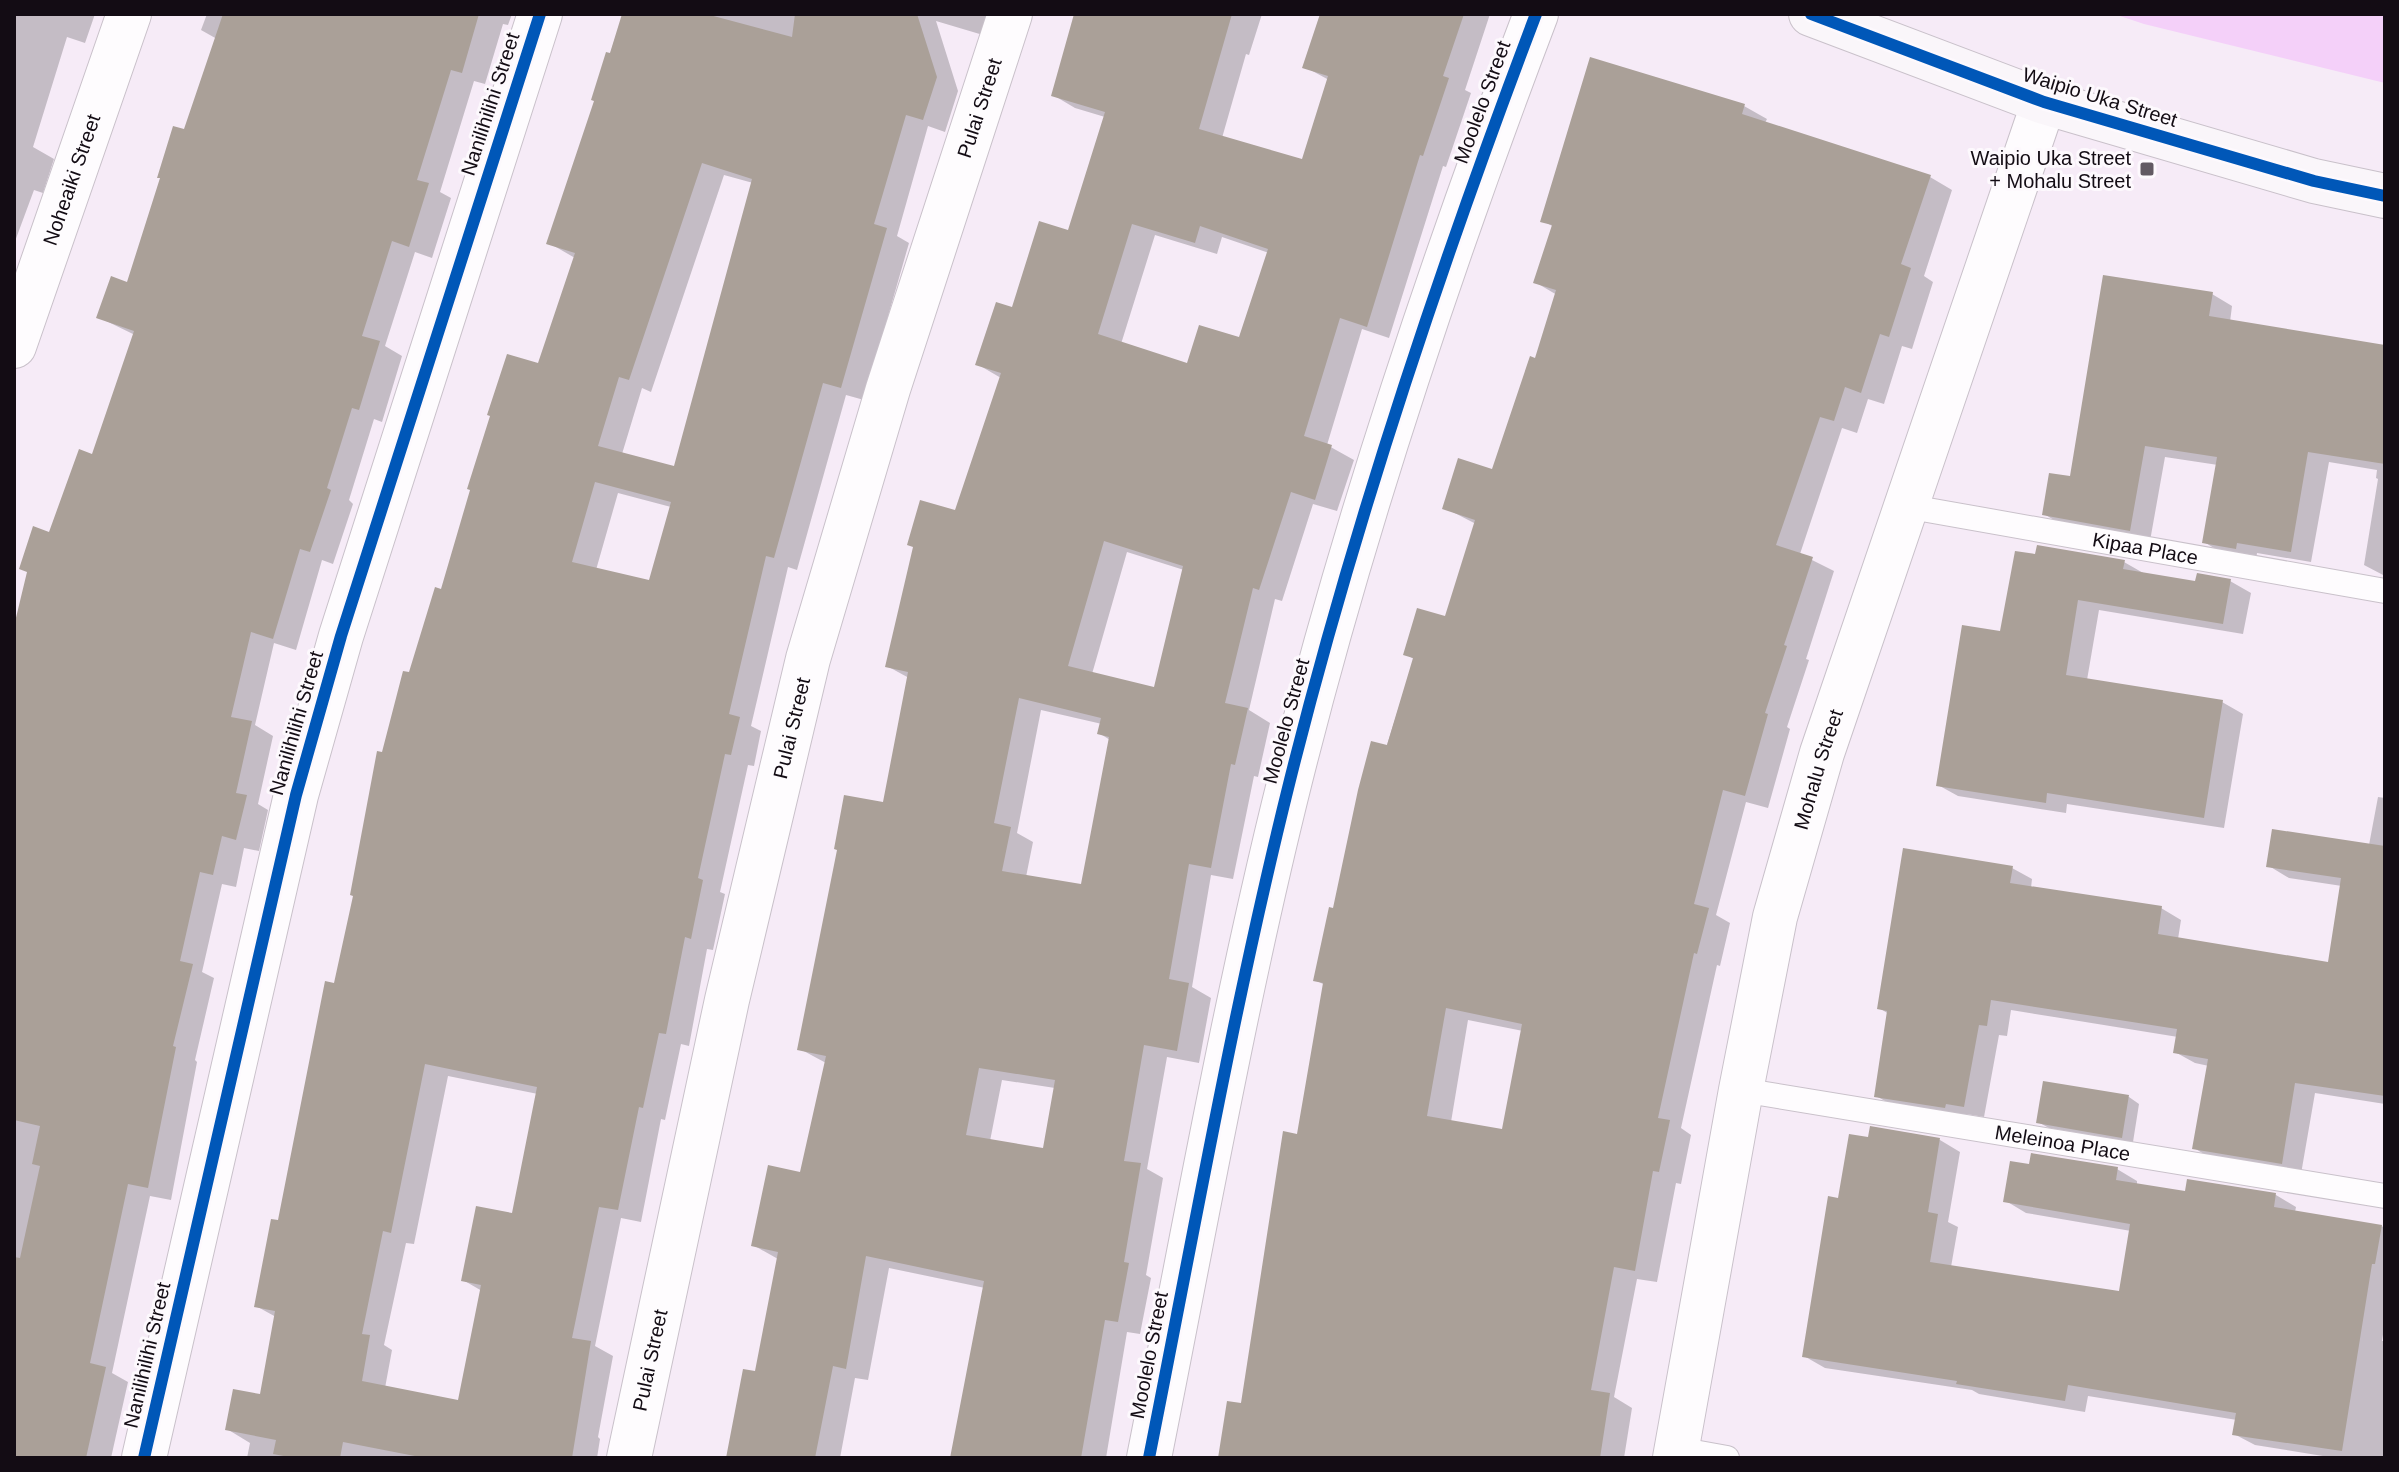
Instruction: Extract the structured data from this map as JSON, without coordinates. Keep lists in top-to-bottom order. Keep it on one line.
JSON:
{"streets":{"street":["Waipio Uka Street","Moolelo Street","Nanilihilihi Street","Pulai Street","Noheaiki Street","Mohalu Street"],"lane":["Kipaa Place","Meleinoa Place"]},"crossings":[["Waipio Uka Street","Mohalu Street"],["Kipaa Place","Mohalu Street"],["Mohalu Street","Meleinoa Place"]],"places":{"transit":["Waipio Uka Street + Mohalu Street"]}}
